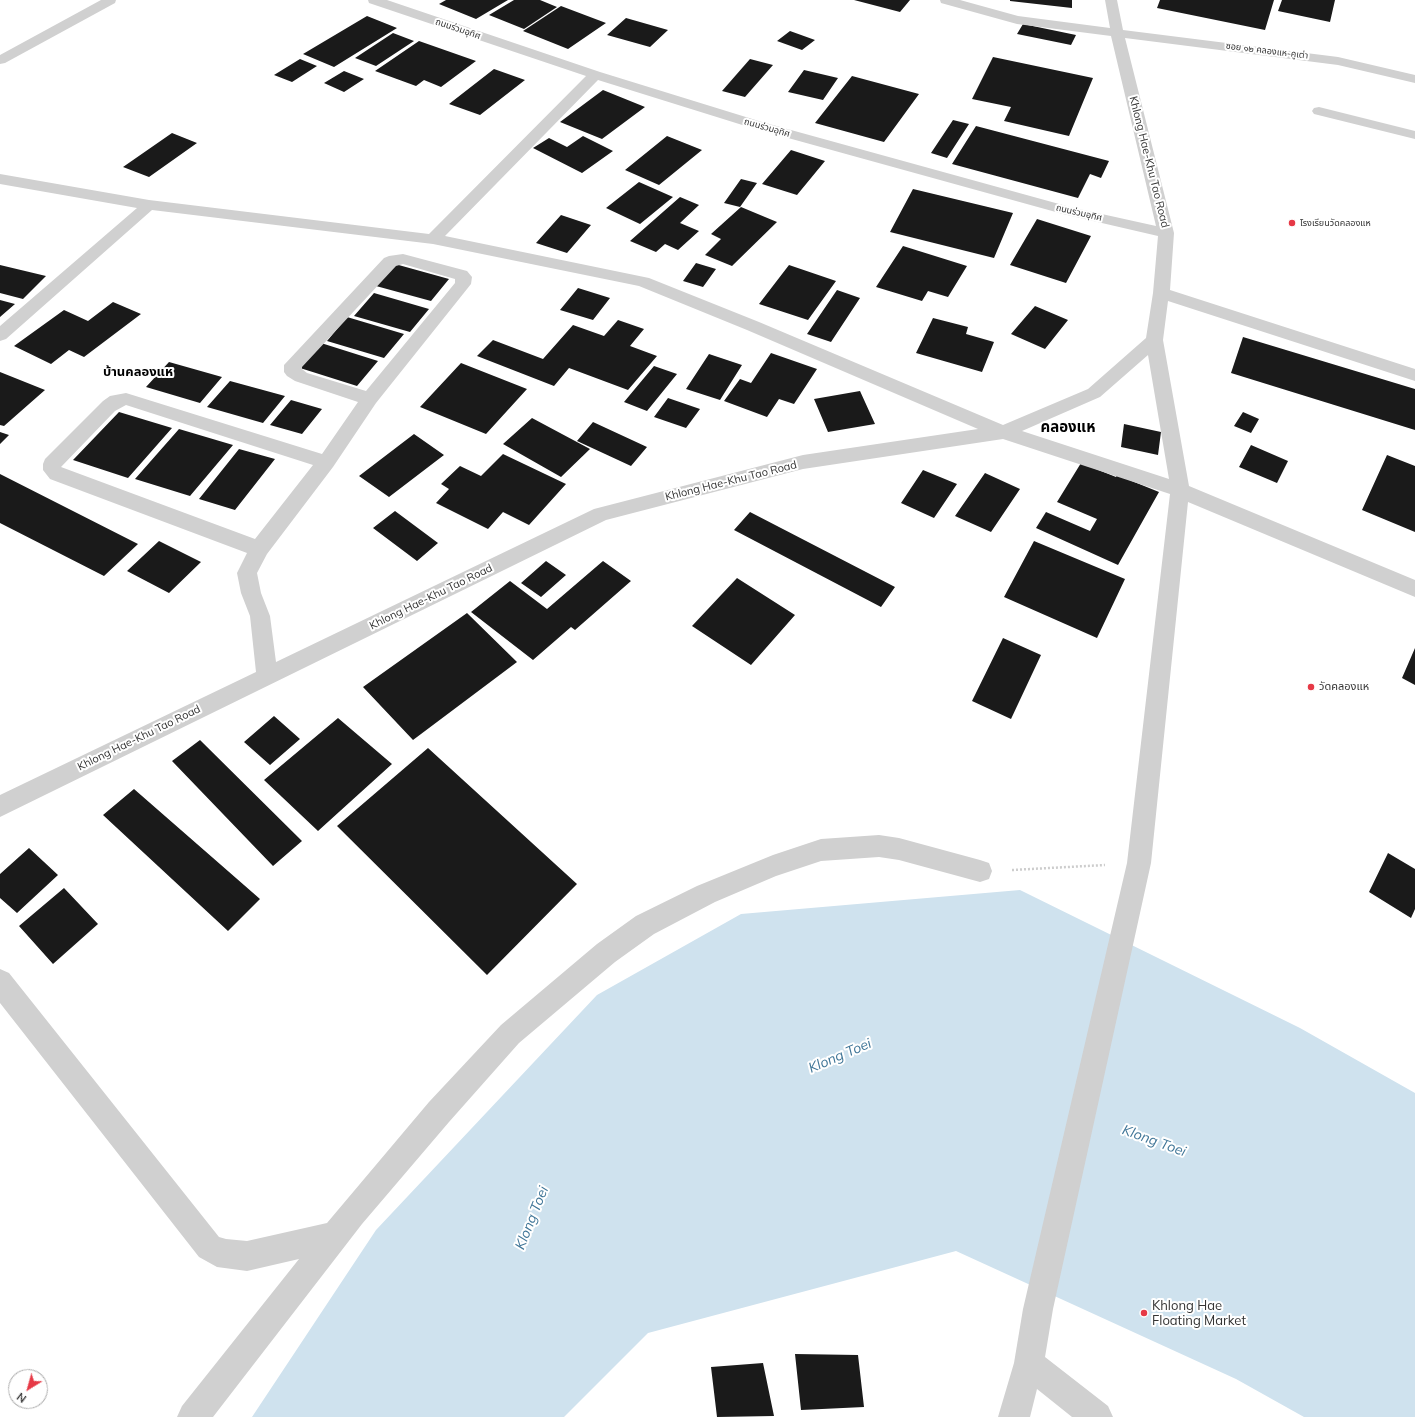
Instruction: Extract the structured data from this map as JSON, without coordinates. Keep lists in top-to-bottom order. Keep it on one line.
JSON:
{"streets":{"street":["ถนนร่วมอุทิศ","ซอย ๑๒ คลองแห-คูเต่า","Khlong Hae-Khu Tao Road"]},"crossings":[["ถนนร่วมอุทิศ","Khlong Hae-Khu Tao Road"],["ซอย ๑๒ คลองแห-คูเต่า","Khlong Hae-Khu Tao Road"]],"districts":["บ้านคลองแห","คลองแห"],"water":["Klong Toei"],"places":["โรงเรียนวัดคลองแห","วัดคลองแห","Khlong Hae Floating Market"],"north":"bottom left"}
